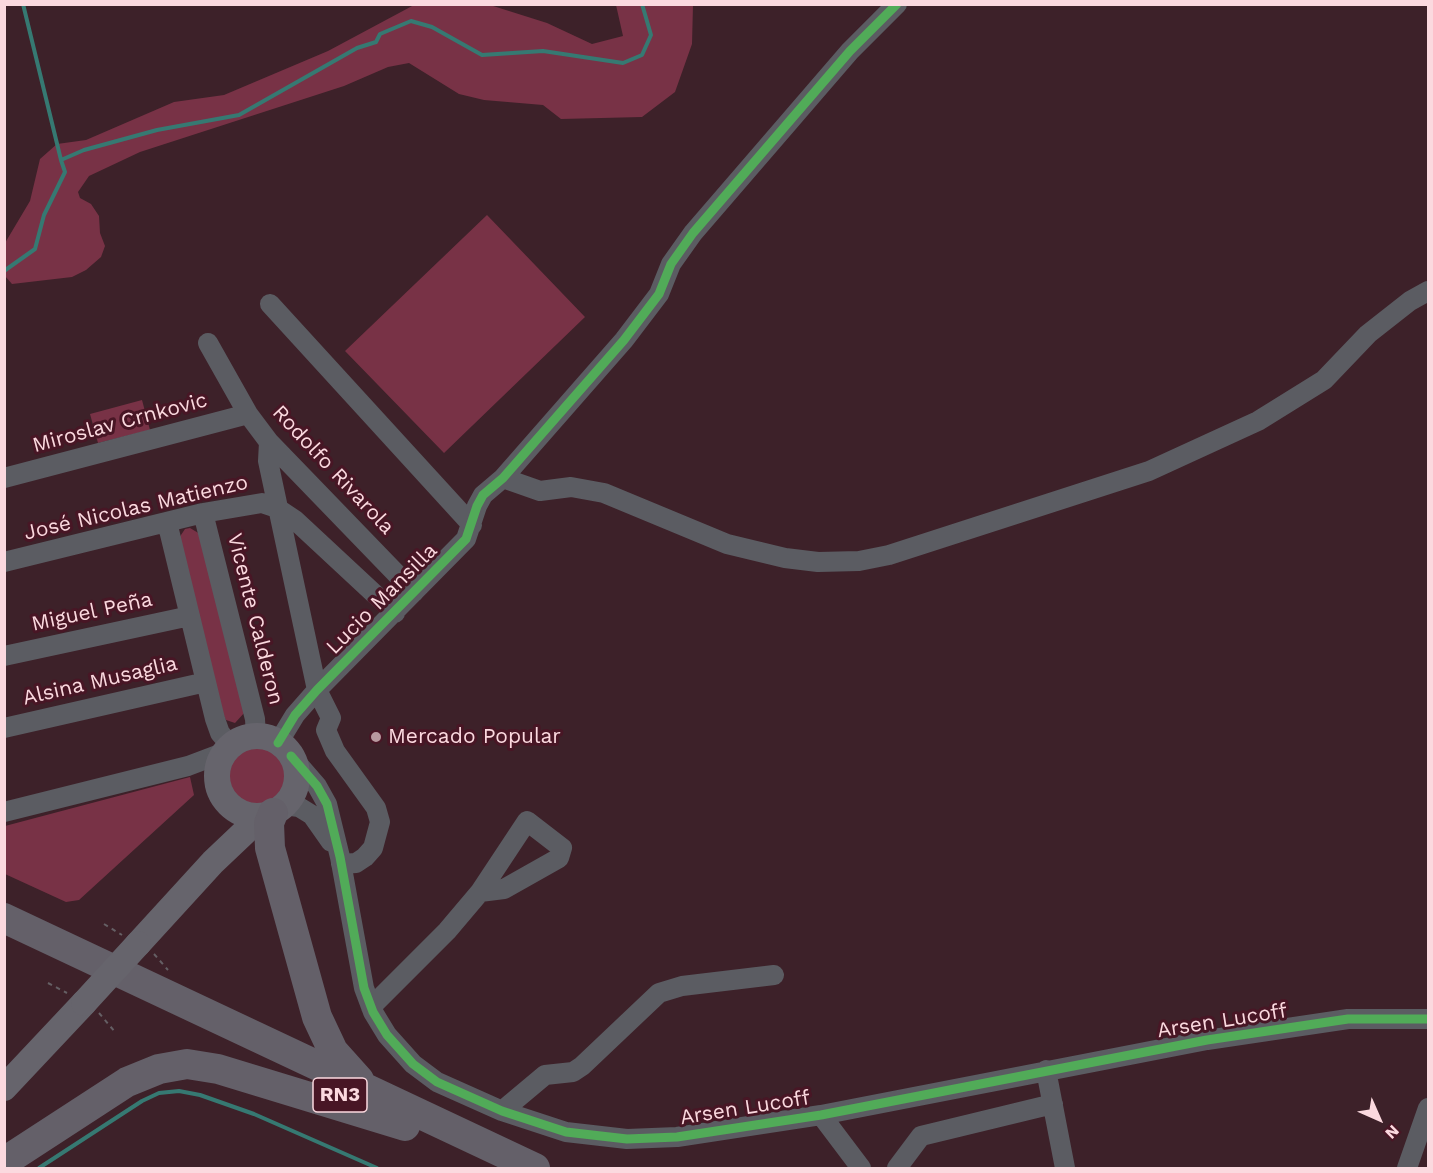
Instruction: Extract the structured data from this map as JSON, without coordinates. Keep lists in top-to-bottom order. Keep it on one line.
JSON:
{"streets":{"highway":["RN3"],"street":["Miroslav Crnkovic","Rodolfo Rivarola","José Nicolas Matienzo","Lucio Mansilla","Miguel Peña","Vicente Calderon","Alsina Musaglia","Arsen Lucoff"]},"crossings":[["Miroslav Crnkovic","Rodolfo Rivarola"],["Rodolfo Rivarola","Lucio Mansilla"],["José Nicolas Matienzo","Vicente Calderon"],["Lucio Mansilla","Vicente Calderon"],["Lucio Mansilla","Arsen Lucoff"],["Vicente Calderon","Arsen Lucoff"]],"places":["Mercado Popular"],"north":"bottom right"}
